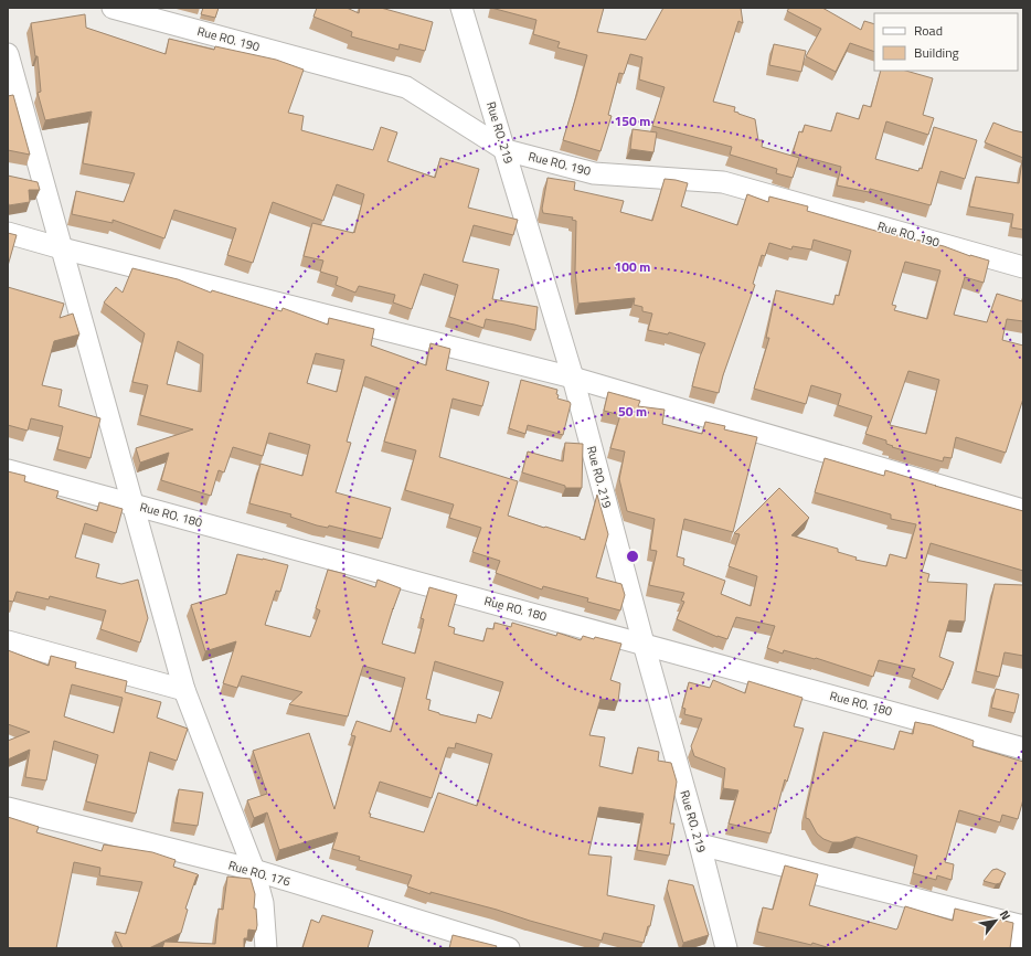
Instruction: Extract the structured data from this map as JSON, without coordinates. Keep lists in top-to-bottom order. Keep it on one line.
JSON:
{"streets":{"street":["Rue RO. 190","Rue RO. 219","Rue RO. 180","Rue RO. 176"]},"crossings":[["Rue RO. 190","Rue RO. 219"],["Rue RO. 219","Rue RO. 180"]],"legend":["Road","Building"],"north":"top right","rings":["150 m","100 m","50 m"]}
